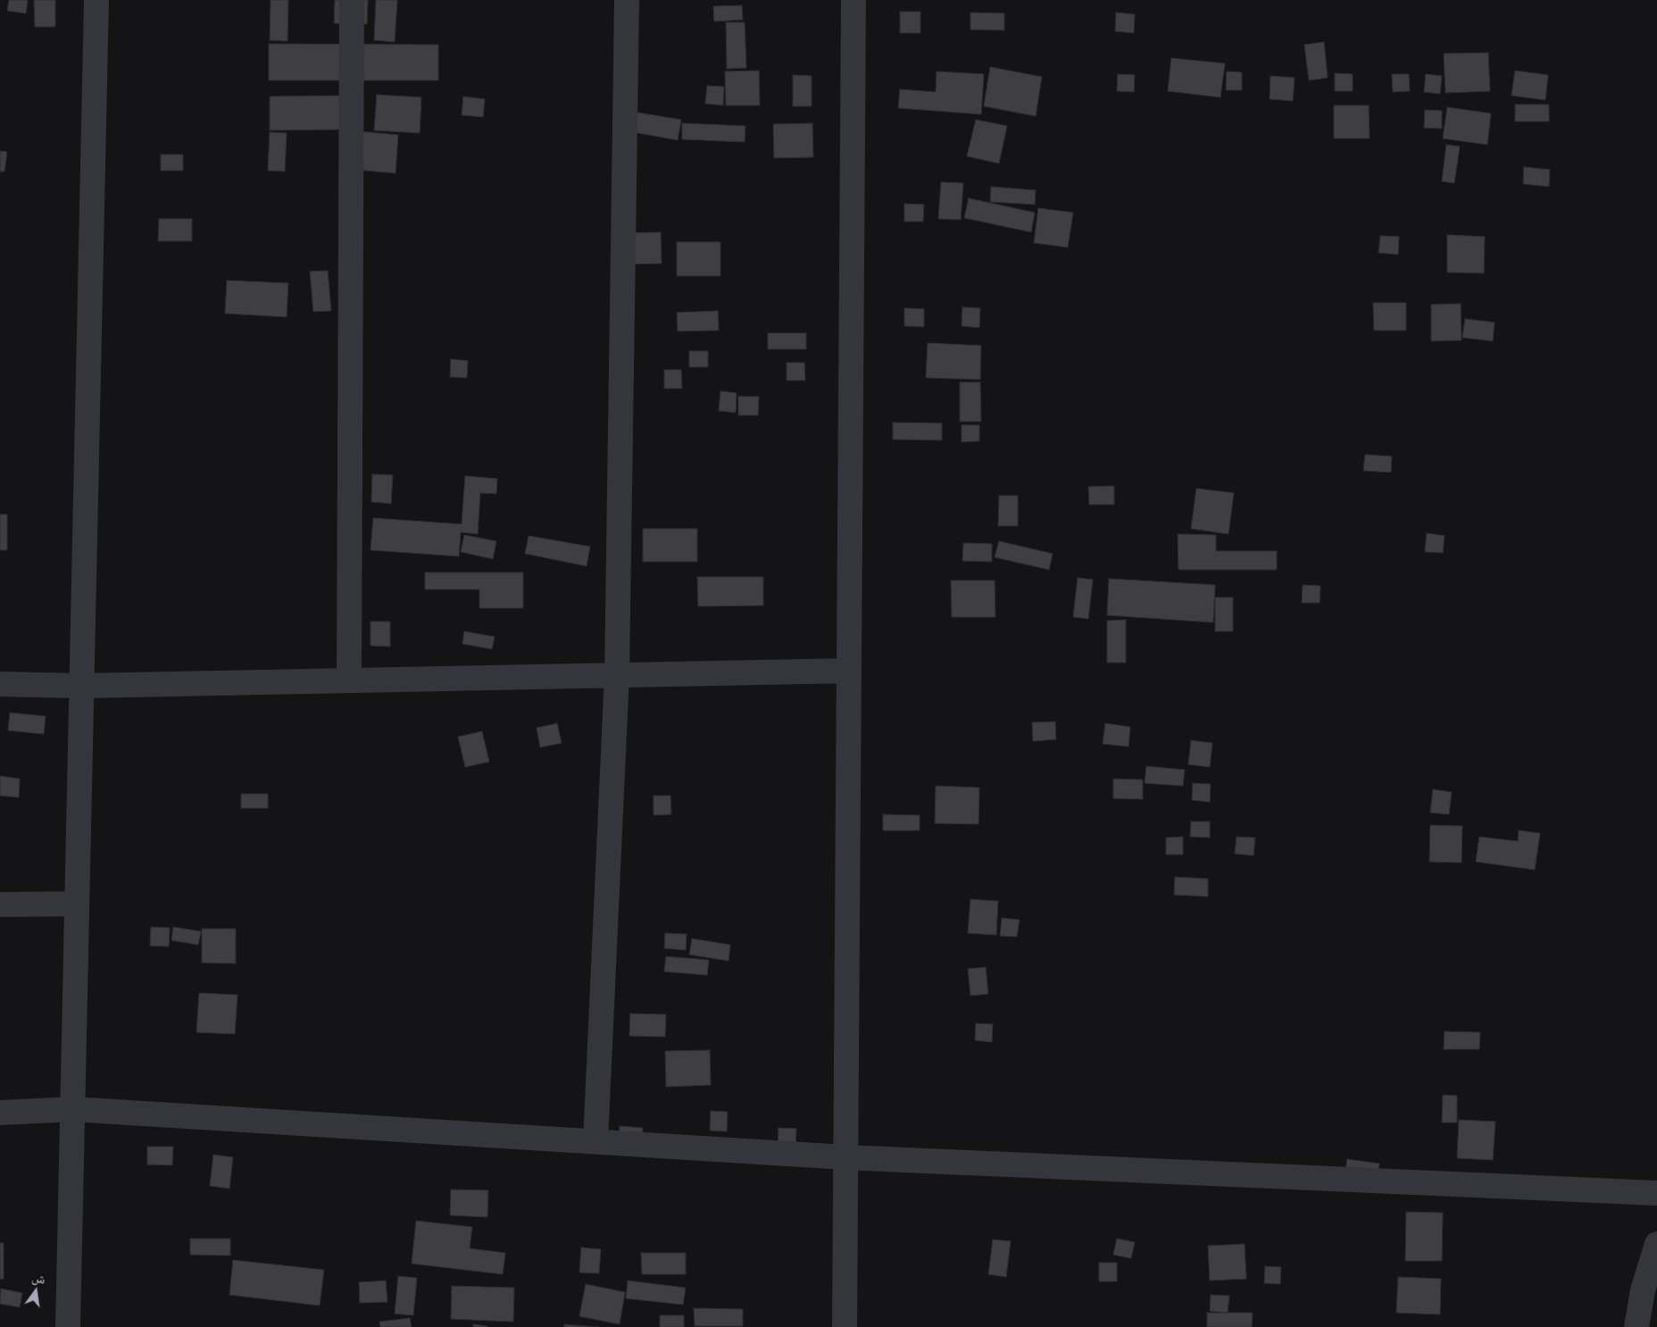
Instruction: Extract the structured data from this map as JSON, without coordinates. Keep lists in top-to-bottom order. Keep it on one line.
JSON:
{"north":"top"}
